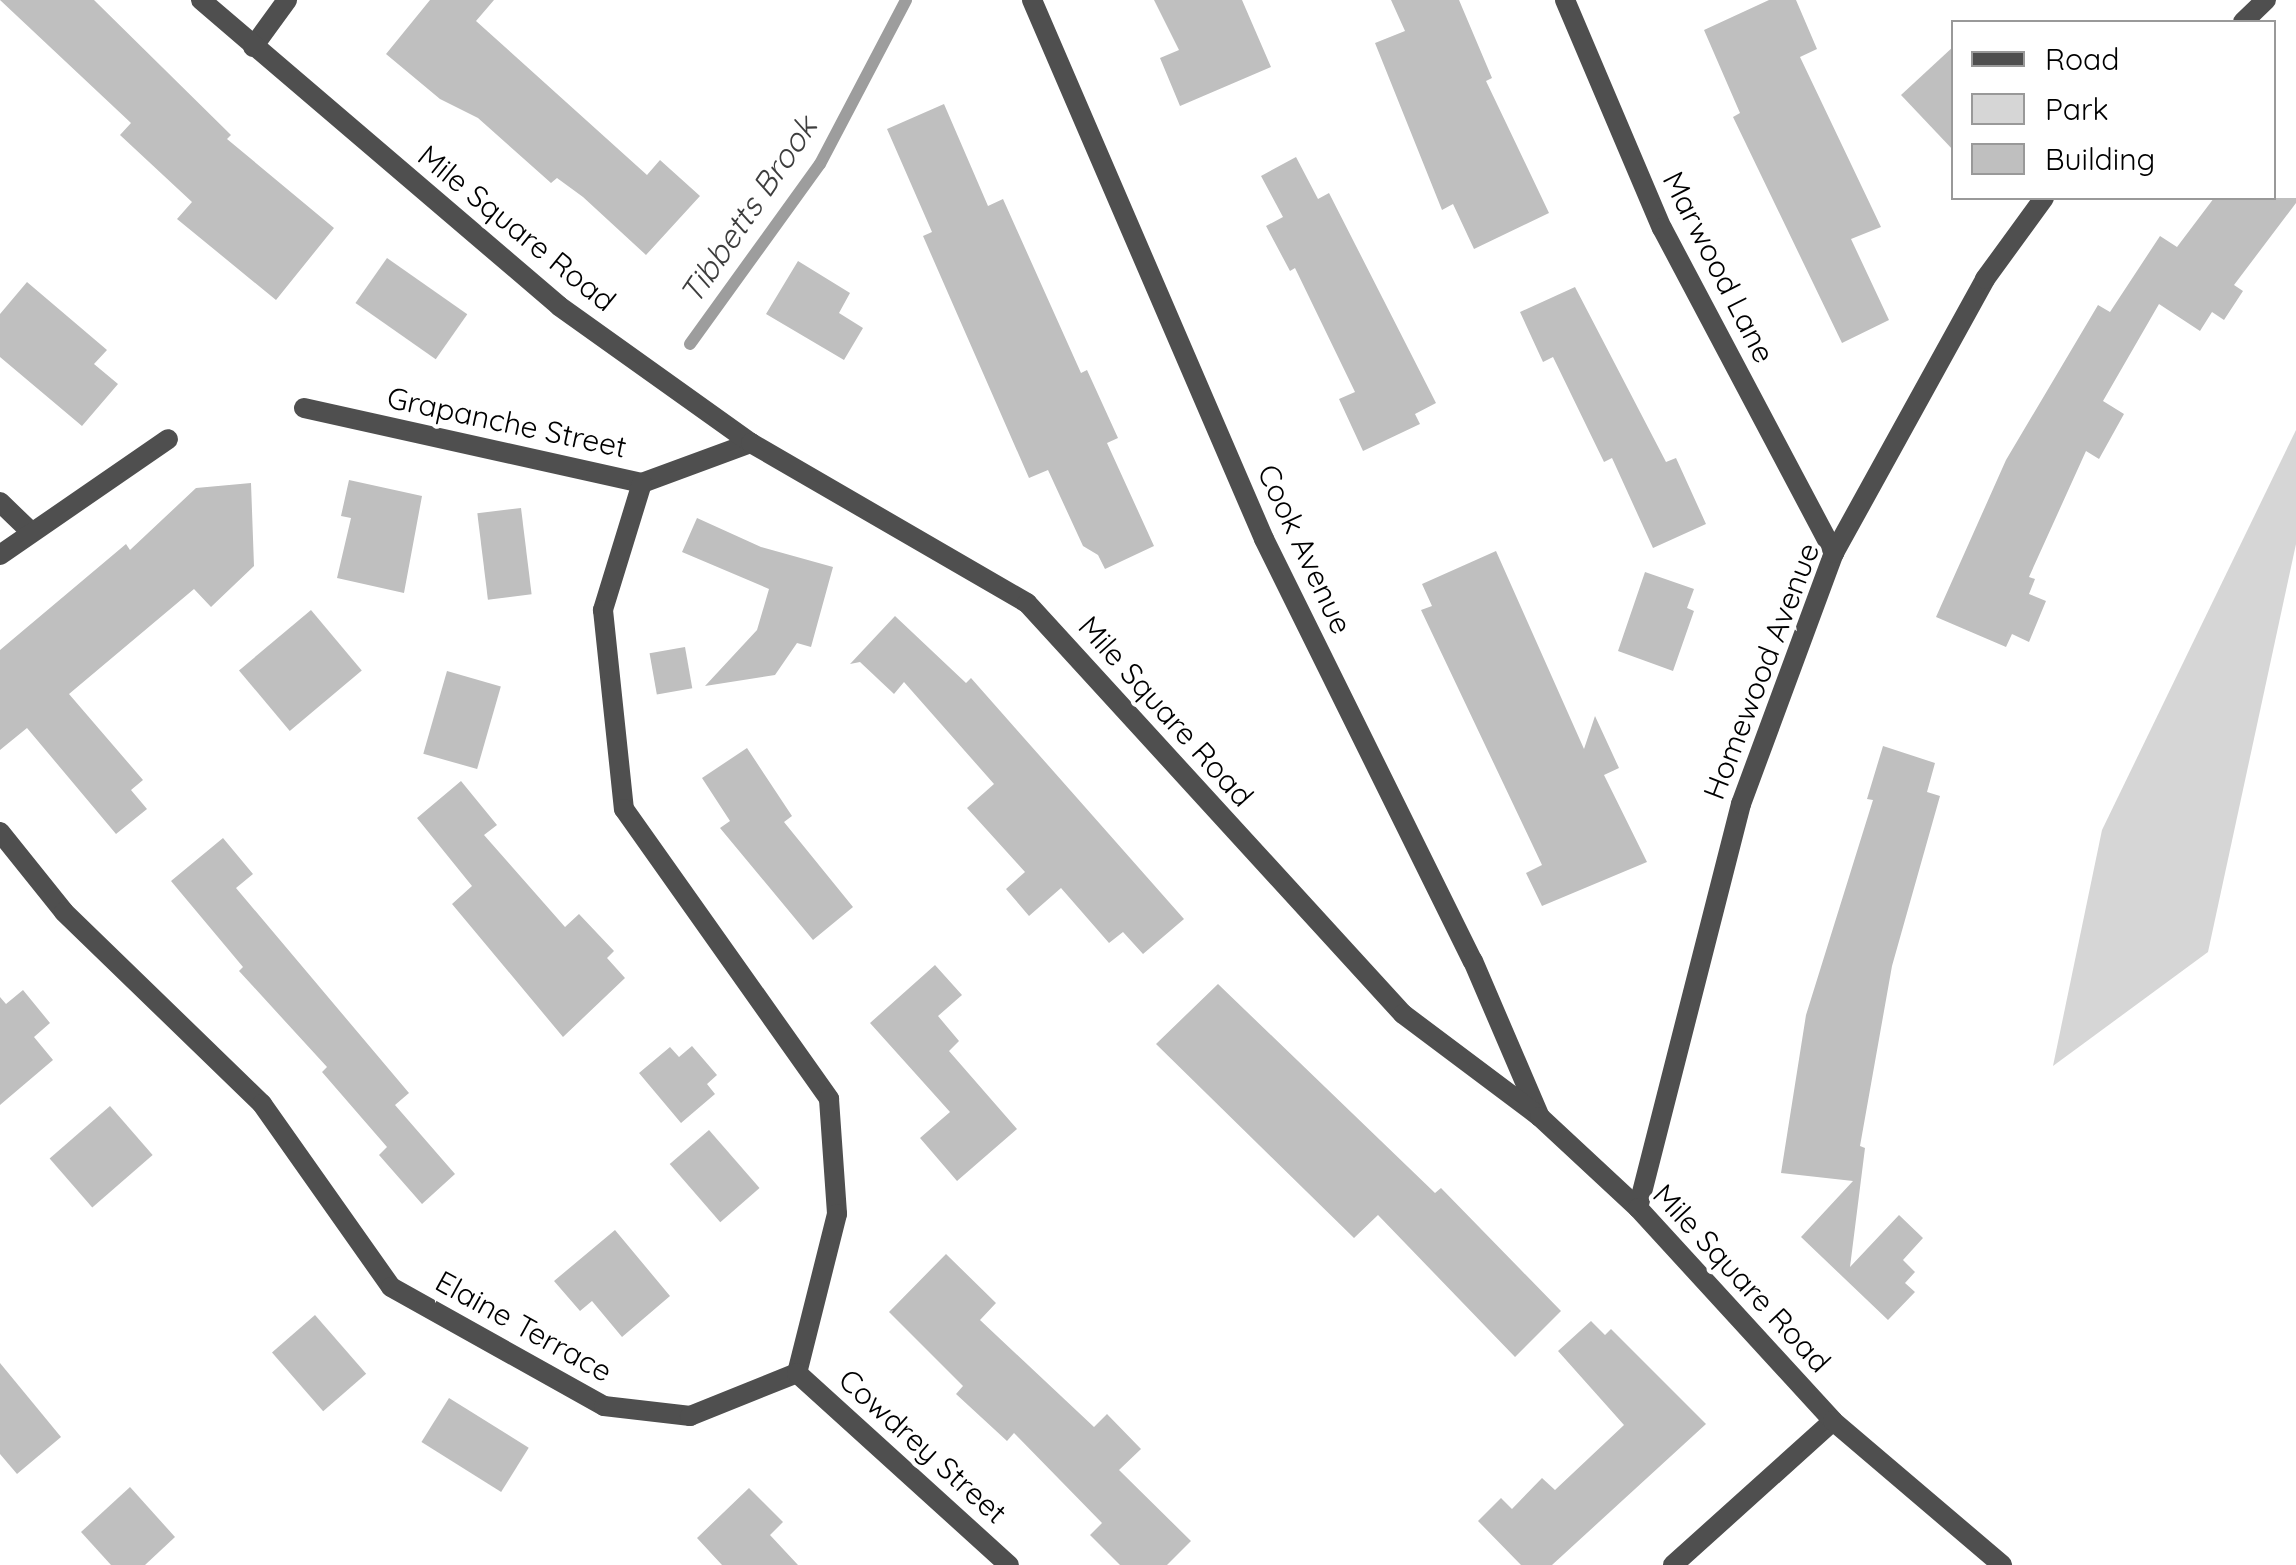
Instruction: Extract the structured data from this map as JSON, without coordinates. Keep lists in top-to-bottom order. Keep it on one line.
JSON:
{"streets":{"street":["Mile Square Road","Marwood Lane","Grapanche Street","Cook Avenue","Homewood Avenue","Elaine Terrace","Cowdrey Street"]},"crossings":[["Mile Square Road","Grapanche Street"],["Mile Square Road","Cook Avenue"],["Mile Square Road","Homewood Avenue"],["Marwood Lane","Homewood Avenue"],["Elaine Terrace","Cowdrey Street"]],"water":["Tibbetts Brook"],"legend":["Road","Park","Building"]}
